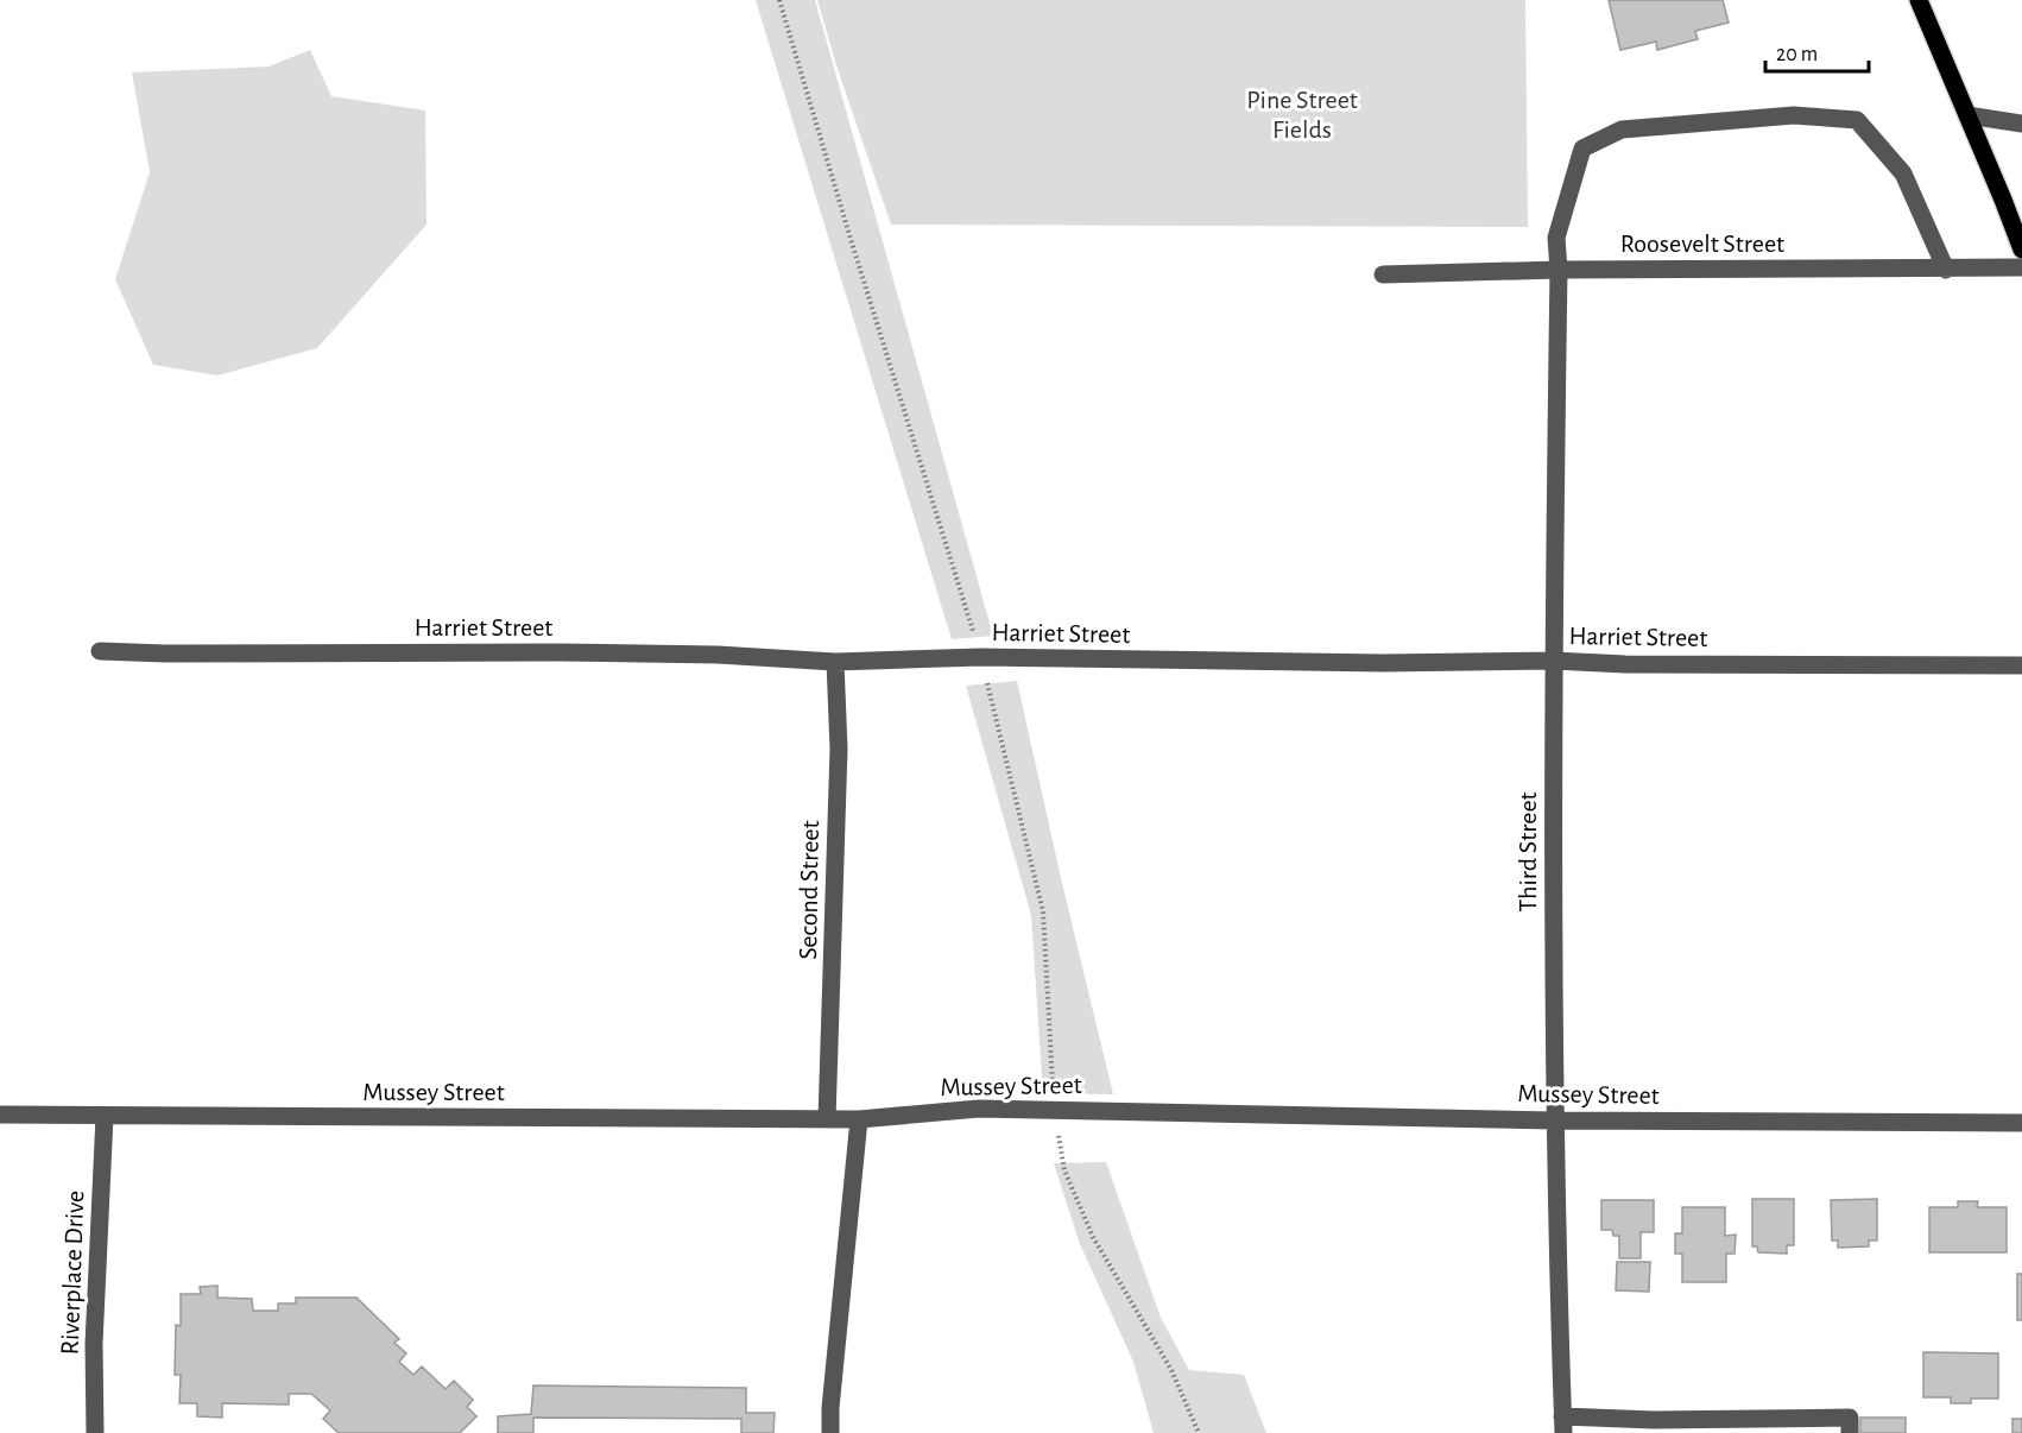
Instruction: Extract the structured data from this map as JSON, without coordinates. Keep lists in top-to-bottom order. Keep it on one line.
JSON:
{"streets":{"street":["Roosevelt Street","Harriet Street","Third Street","Second Street","Mussey Street","Riverplace Drive"]},"crossings":[["Roosevelt Street","Third Street"],["Harriet Street","Third Street"],["Harriet Street","Second Street"],["Third Street","Mussey Street"],["Second Street","Mussey Street"],["Mussey Street","Riverplace Drive"]],"parks":["Pine Street Fields"],"scale_bar":"20 m"}
